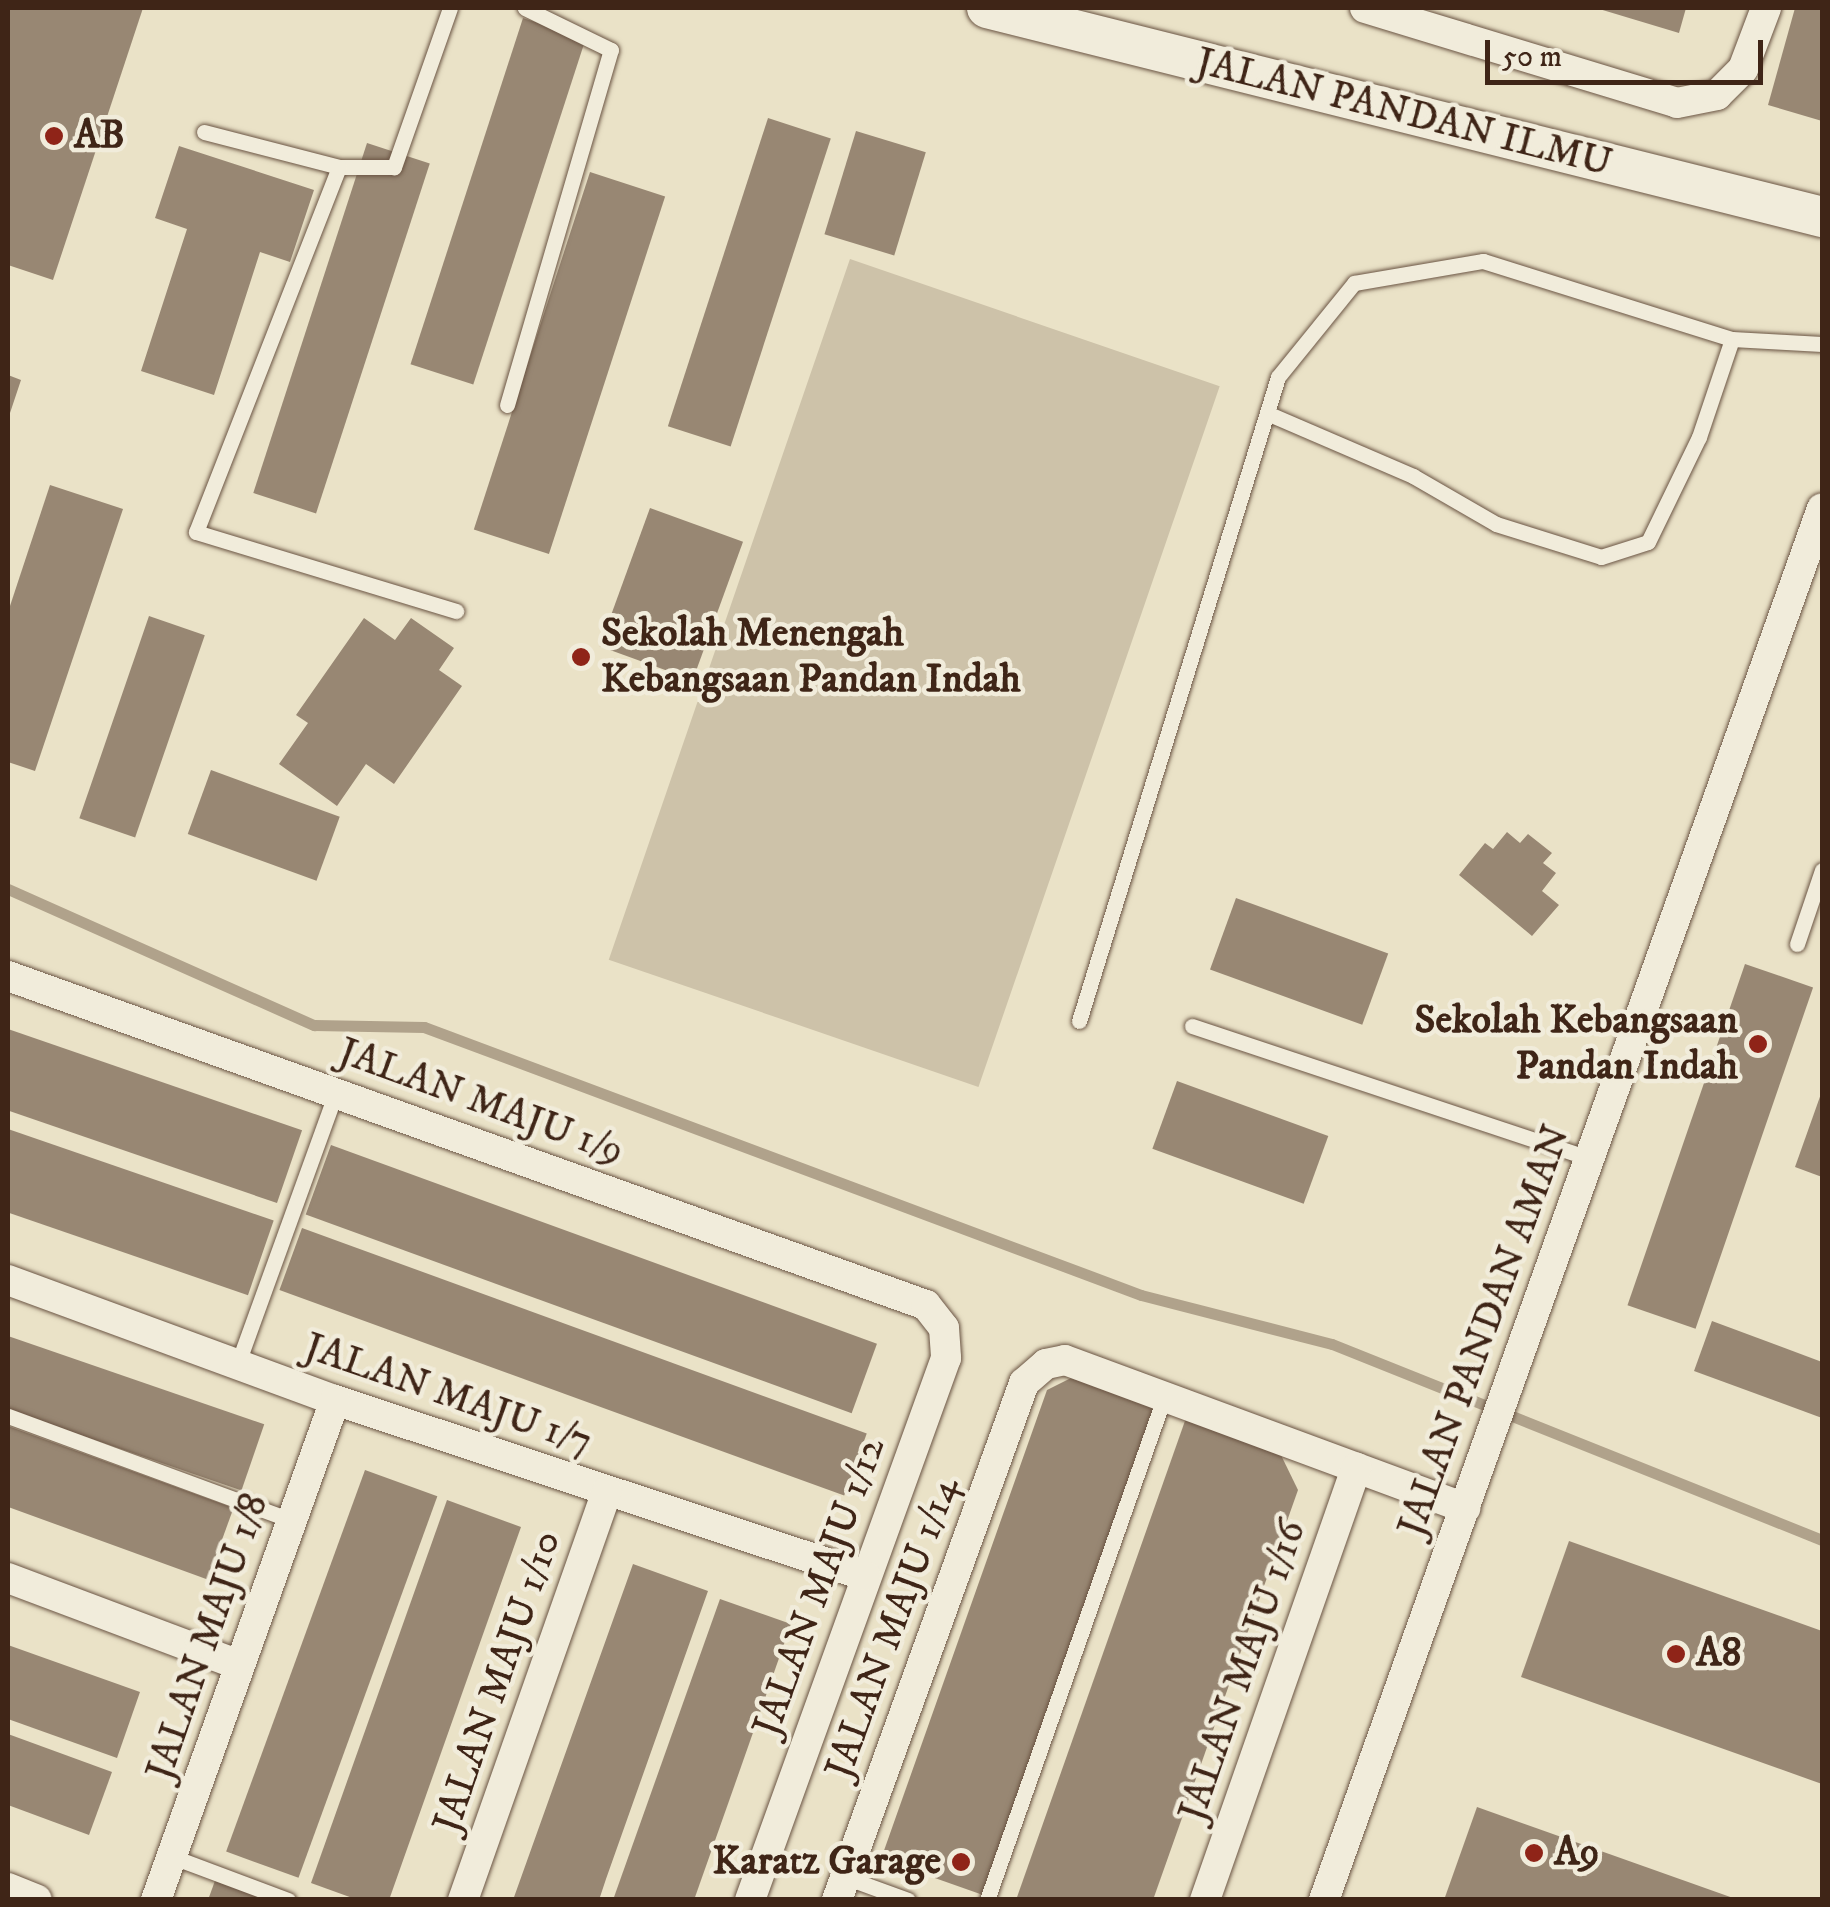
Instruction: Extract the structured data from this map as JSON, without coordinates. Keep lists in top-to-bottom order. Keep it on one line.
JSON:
{"streets":{"street":["JALAN PANDAN ILMU","JALAN MAJU 1/9","JALAN PANDAN AMAN","JALAN MAJU 1/7","JALAN MAJU 1/12","JALAN MAJU 1/14","JALAN MAJU 1/8","JALAN MAJU 1/16","JALAN MAJU 1/10"]},"crossings":[["JALAN MAJU 1/9","JALAN MAJU 1/12"],["JALAN MAJU 1/7","JALAN MAJU 1/12"],["JALAN MAJU 1/7","JALAN MAJU 1/8"],["JALAN MAJU 1/7","JALAN MAJU 1/10"]],"places":["AB","Sekolah Menengah Kebangsaan Pandan Indah","Sekolah Kebangsaan Pandan Indah","A8","A9","Karatz Garage"],"scale_bar":"50 m"}
